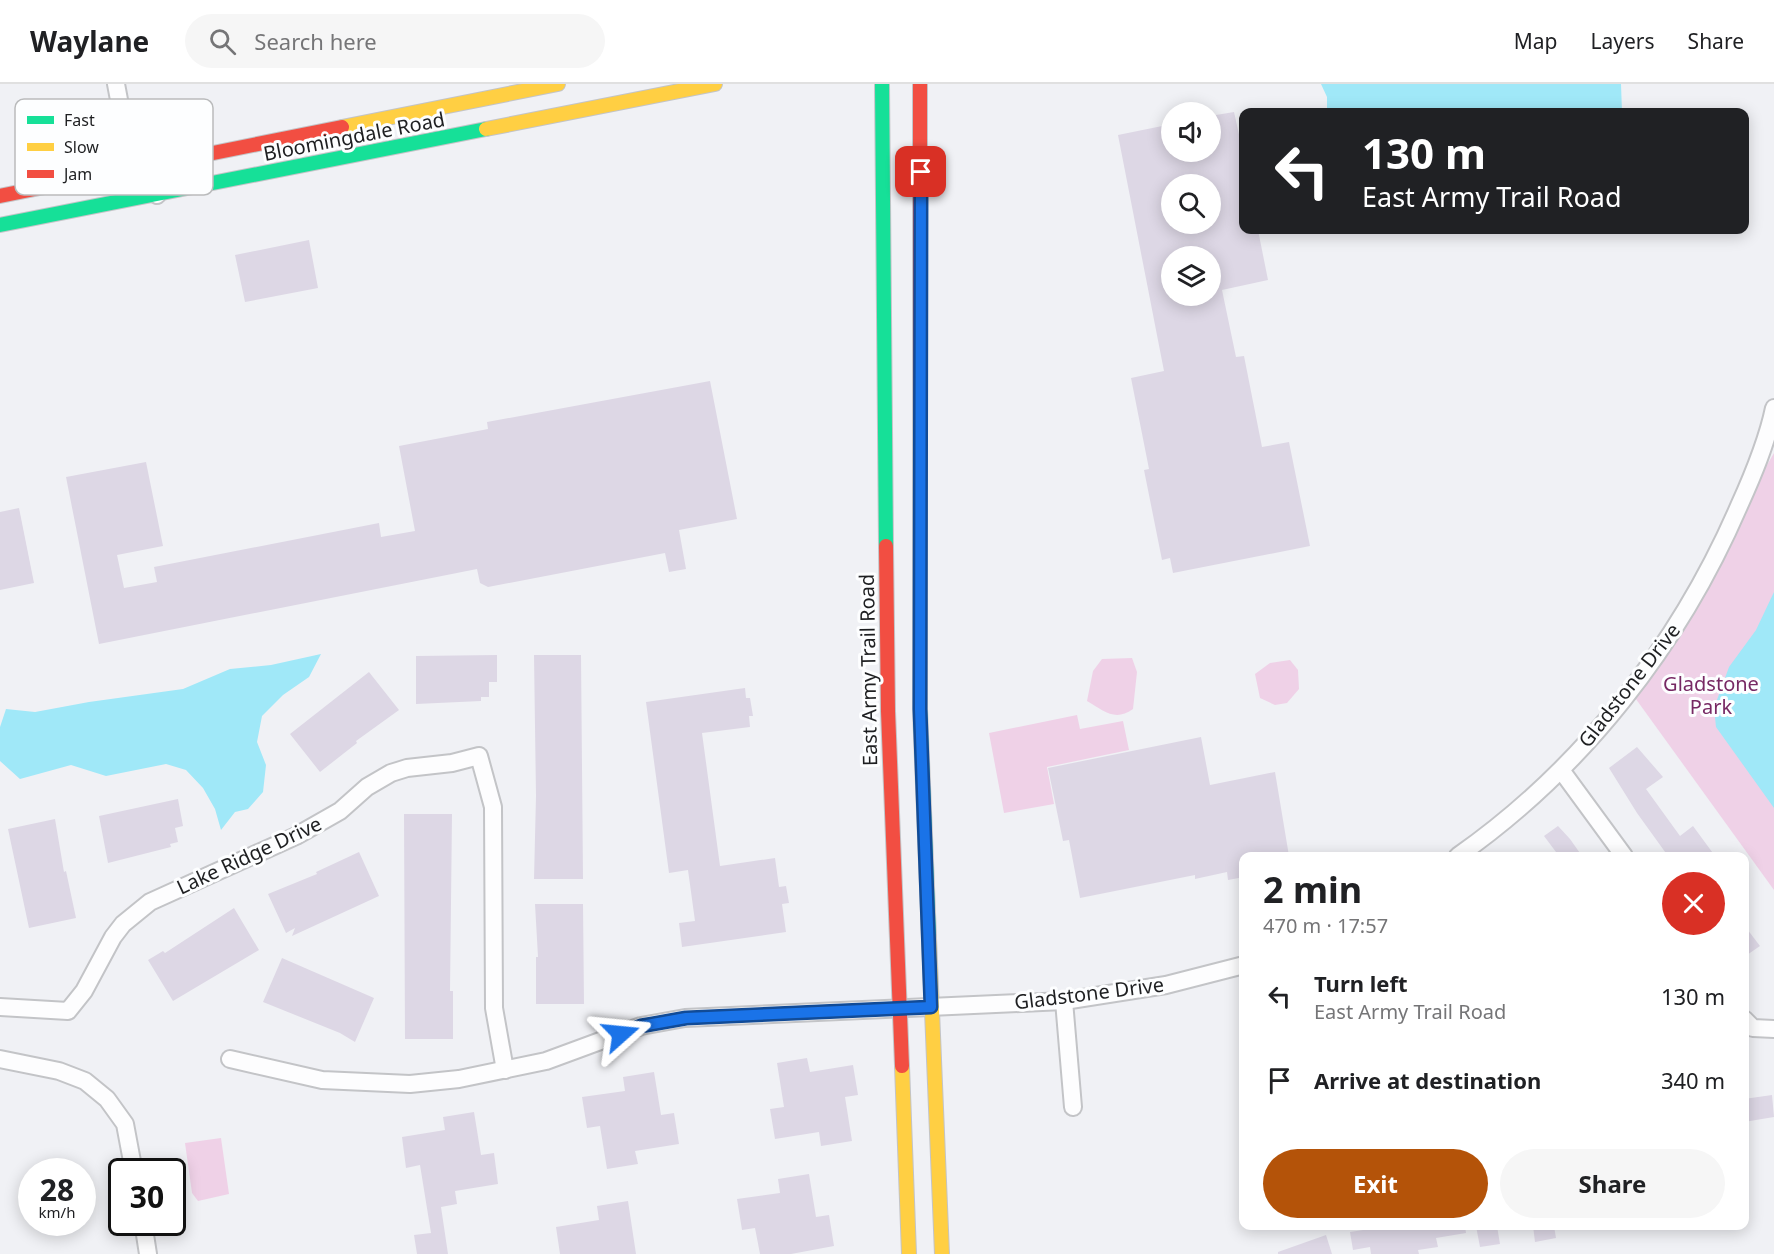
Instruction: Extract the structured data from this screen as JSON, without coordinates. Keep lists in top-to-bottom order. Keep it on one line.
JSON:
{"streets":{"main road":["Bloomingdale Road","East Army Trail Road"],"street":["Gladstone Drive","Lake Ridge Drive"]},"crossings":[["East Army Trail Road","Gladstone Drive"],["Gladstone Drive","Lake Ridge Drive"]],"parks":["Gladstone Park"],"legend":["Fast","Slow","Jam"],"page":{"header":"Waylane","search":"Search here","nav":["Map","Layers","Share"],"turn":["130 m","East Army Trail Road"],"heading":["2 min","470 m · 17:57"],"list":[{"name":"Turn left","note":"East Army Trail Road","value":"130 m"},{"name":"Arrive at destination","value":"340 m"}],"buttons":["Exit","Share"],"speed":"28 km/h","limit":"30"}}
